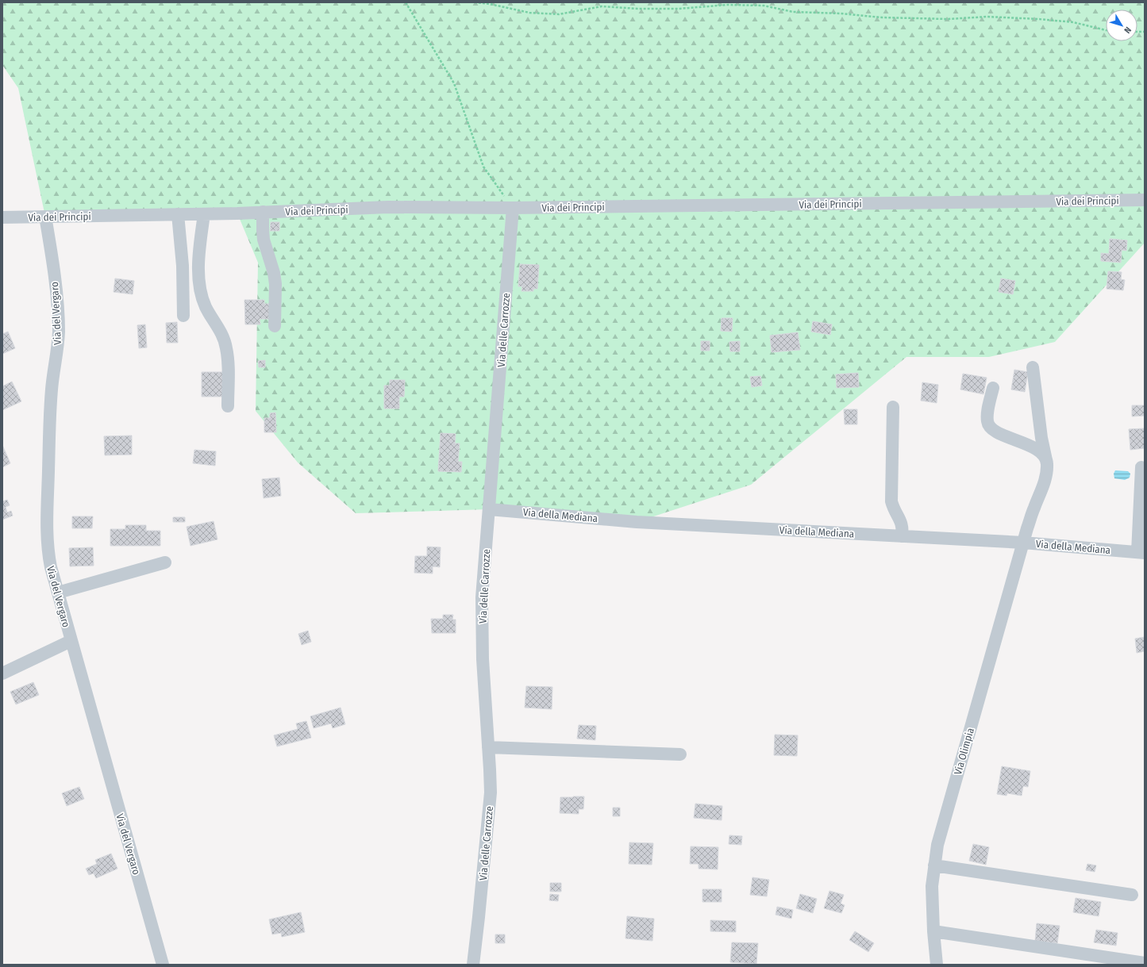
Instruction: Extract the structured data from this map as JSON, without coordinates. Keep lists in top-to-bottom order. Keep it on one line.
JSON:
{"streets":{"street":["Via dei Principi","Via del Vergaro","Via delle Carrozze","Via della Mediana","Via Olimpia"]},"crossings":[["Via dei Principi","Via del Vergaro"],["Via dei Principi","Via delle Carrozze"],["Via delle Carrozze","Via della Mediana"],["Via della Mediana","Via Olimpia"]],"north":"bottom right"}
